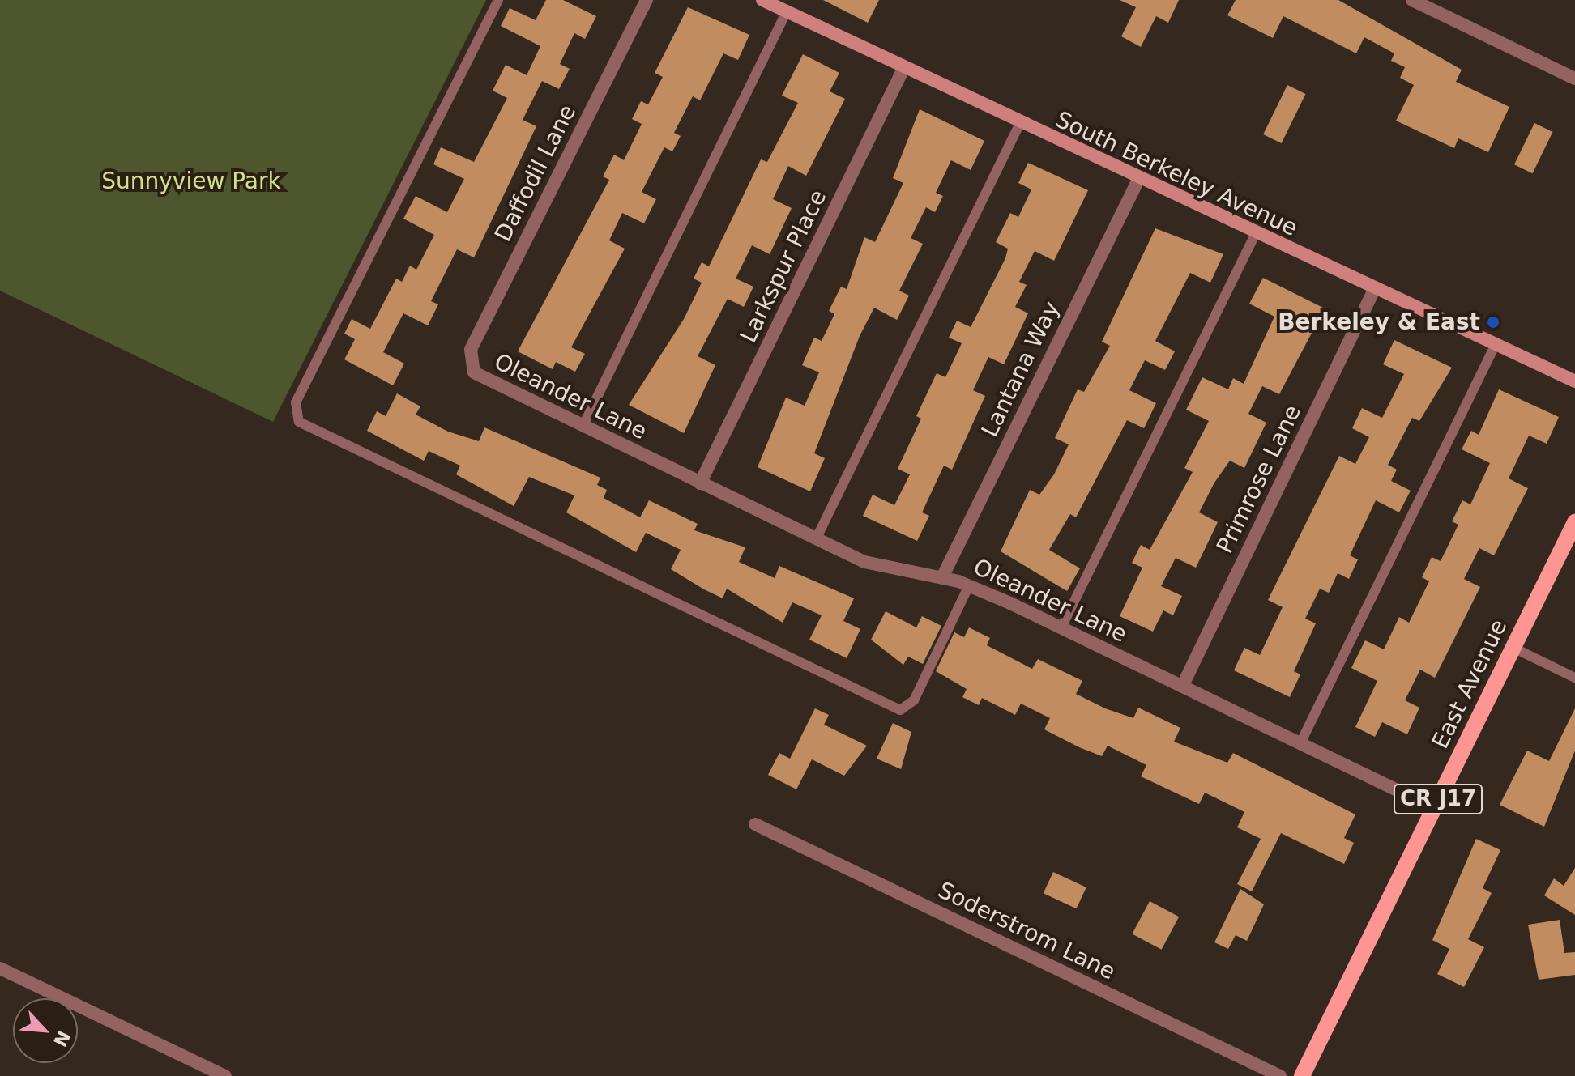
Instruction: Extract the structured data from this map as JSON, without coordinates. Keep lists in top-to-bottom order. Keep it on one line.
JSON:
{"streets":{"main road":["East Avenue","CR J17"],"street":["Daffodil Lane","South Berkeley Avenue","Larkspur Place","Lantana Way","Oleander Lane","Primrose Lane","Soderstrom Lane"]},"crossings":[["Daffodil Lane","Oleander Lane"],["South Berkeley Avenue","Larkspur Place"],["South Berkeley Avenue","Lantana Way"],["South Berkeley Avenue","Primrose Lane"],["Larkspur Place","Oleander Lane"],["Lantana Way","Oleander Lane"],["Oleander Lane","Primrose Lane"],["Oleander Lane","East Avenue"]],"parks":["Sunnyview Park"],"places":["Berkeley & East"],"north":"bottom right"}
